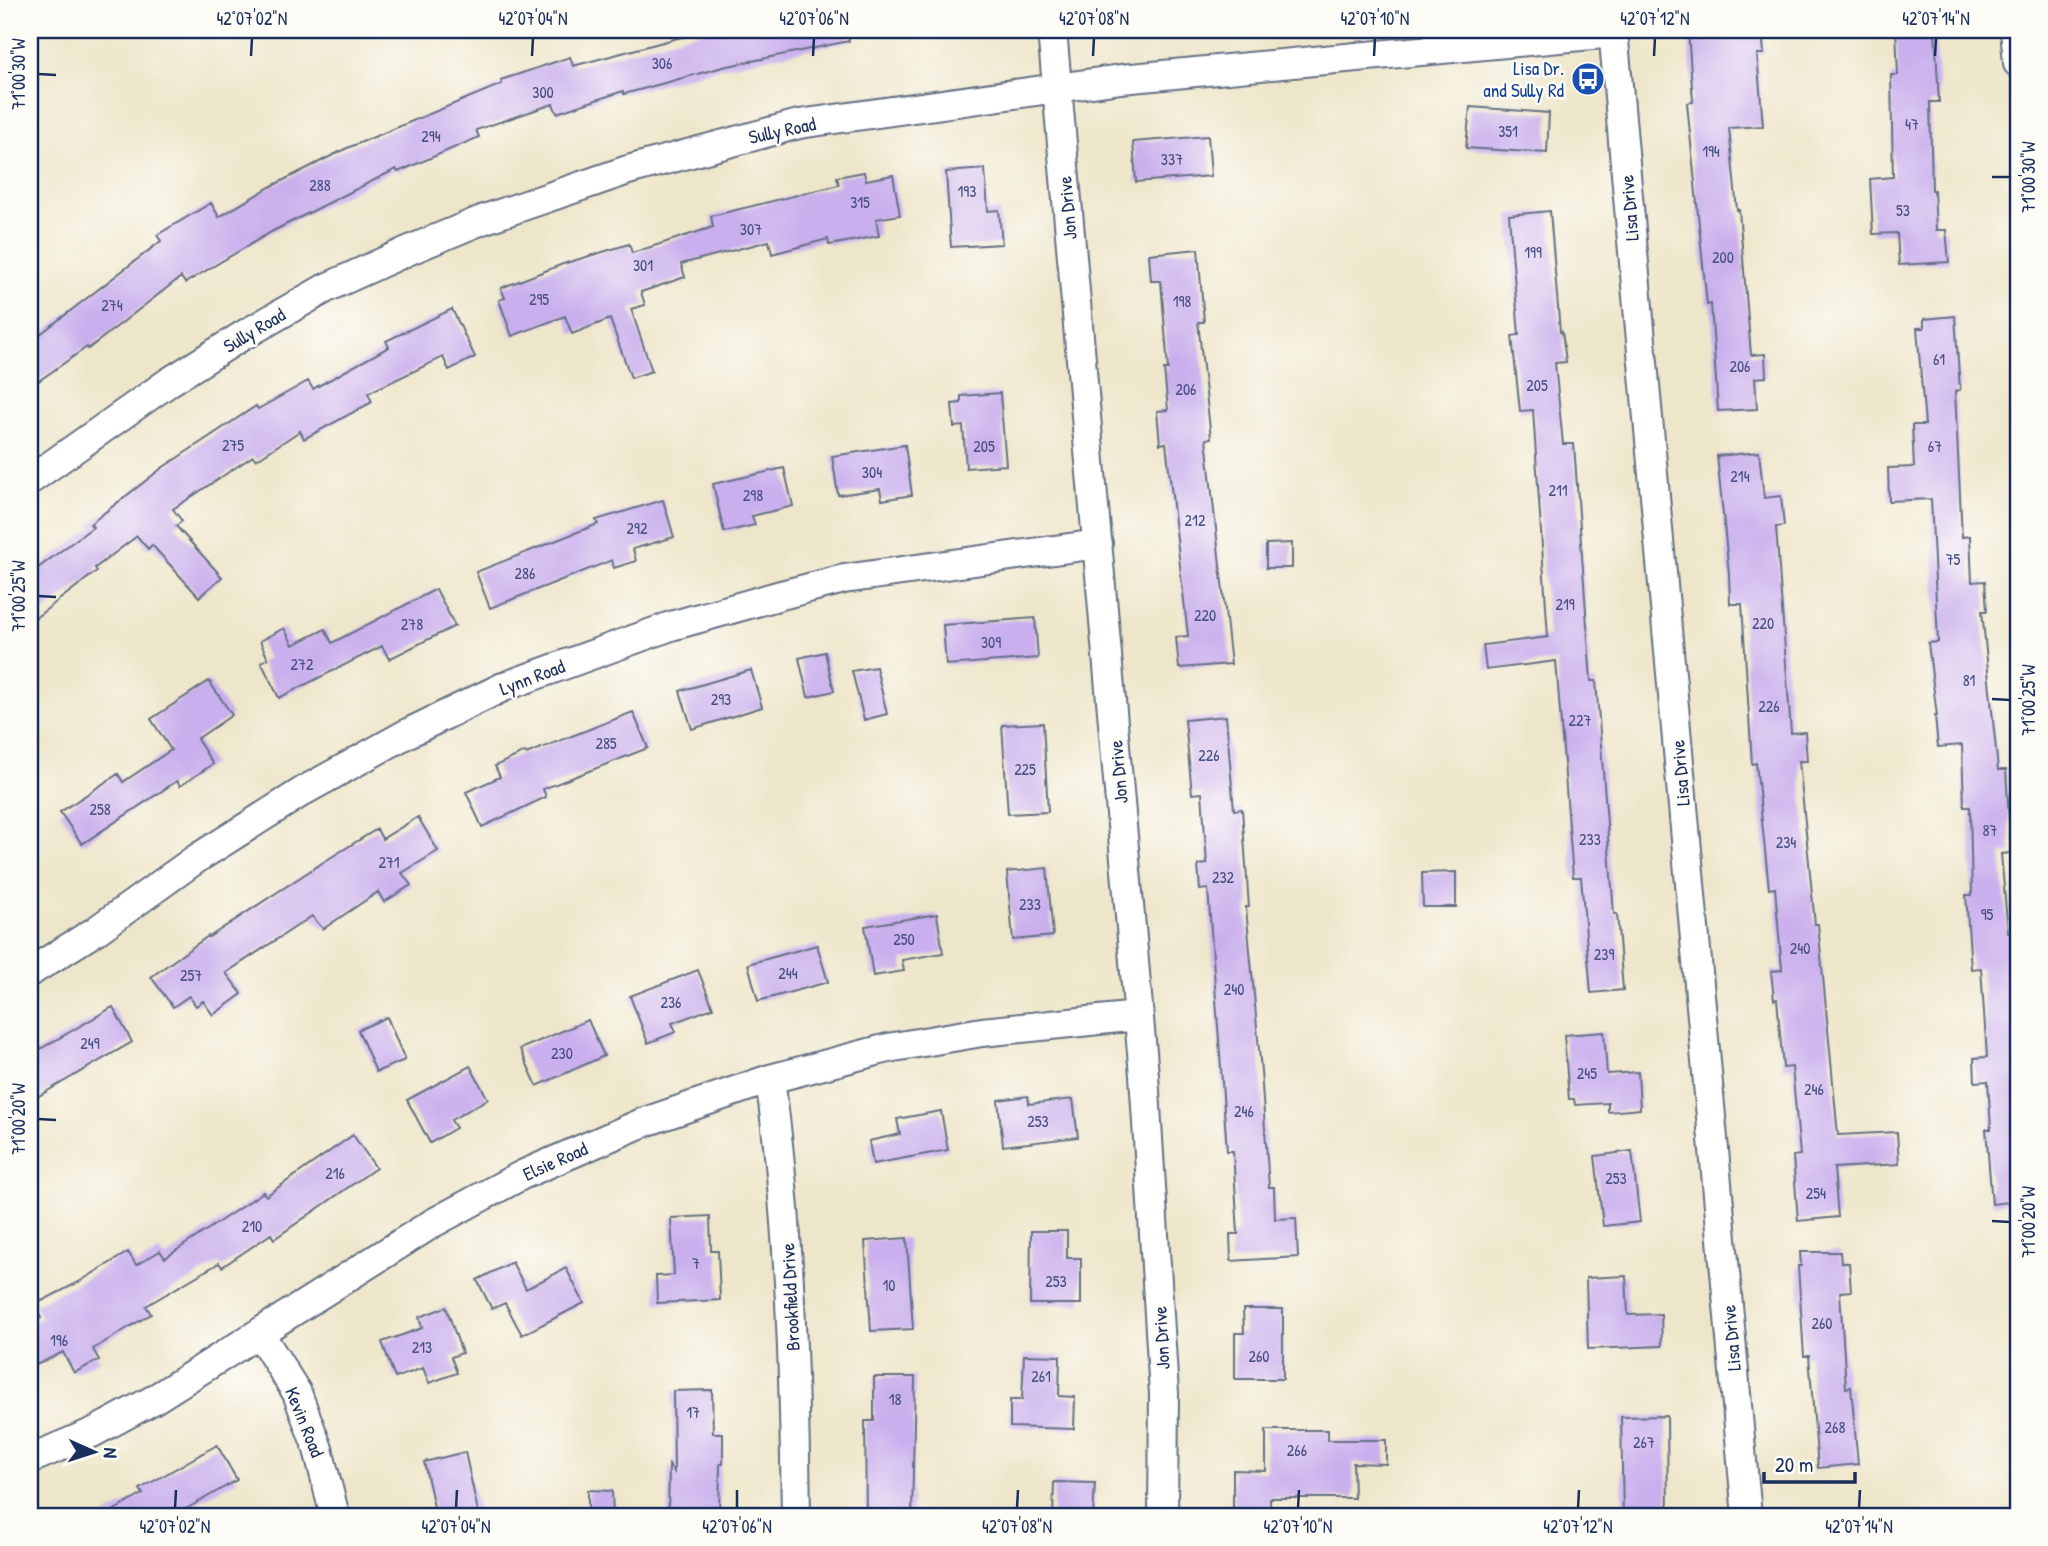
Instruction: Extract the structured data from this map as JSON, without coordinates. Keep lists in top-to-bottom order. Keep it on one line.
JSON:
{"streets":{"street":["Sully Road","Jon Drive","Lisa Drive","Lynn Road","Elsie Road","Brookfield Drive","Kevin Road"]},"crossings":[["Sully Road","Jon Drive"],["Sully Road","Lisa Drive"],["Jon Drive","Lynn Road"],["Jon Drive","Elsie Road"],["Elsie Road","Brookfield Drive"],["Elsie Road","Kevin Road"]],"places":{"bus stop":["Lisa Dr. and Sully Rd"]},"house_numbers":["306","300","47","351","294","194","337","288","193","315","53","307","199","200","301","295","198","274","61","206","205","206","275","205","67","304","214","211","298","212","292","75","286","219","220","220","278","309","272","81","293","226","227","285","226","225","258","87","233","234","271","232","233","95","250","240","239","244","257","240","236","249","230","245","246","246","253","216","253","254","210","7","253","10","260","196","213","260","261","18","17","268","267","266"],"scale_bar":"20 m","north":"right","coordinates":["42°07'02\"N","42°07'04\"N","42°07'06\"N","42°07'08\"N","42°07'10\"N","42°07'12\"N","42°07'14\"N","71°00'30\"W","71°00'25\"W","71°00'20\"W"]}
